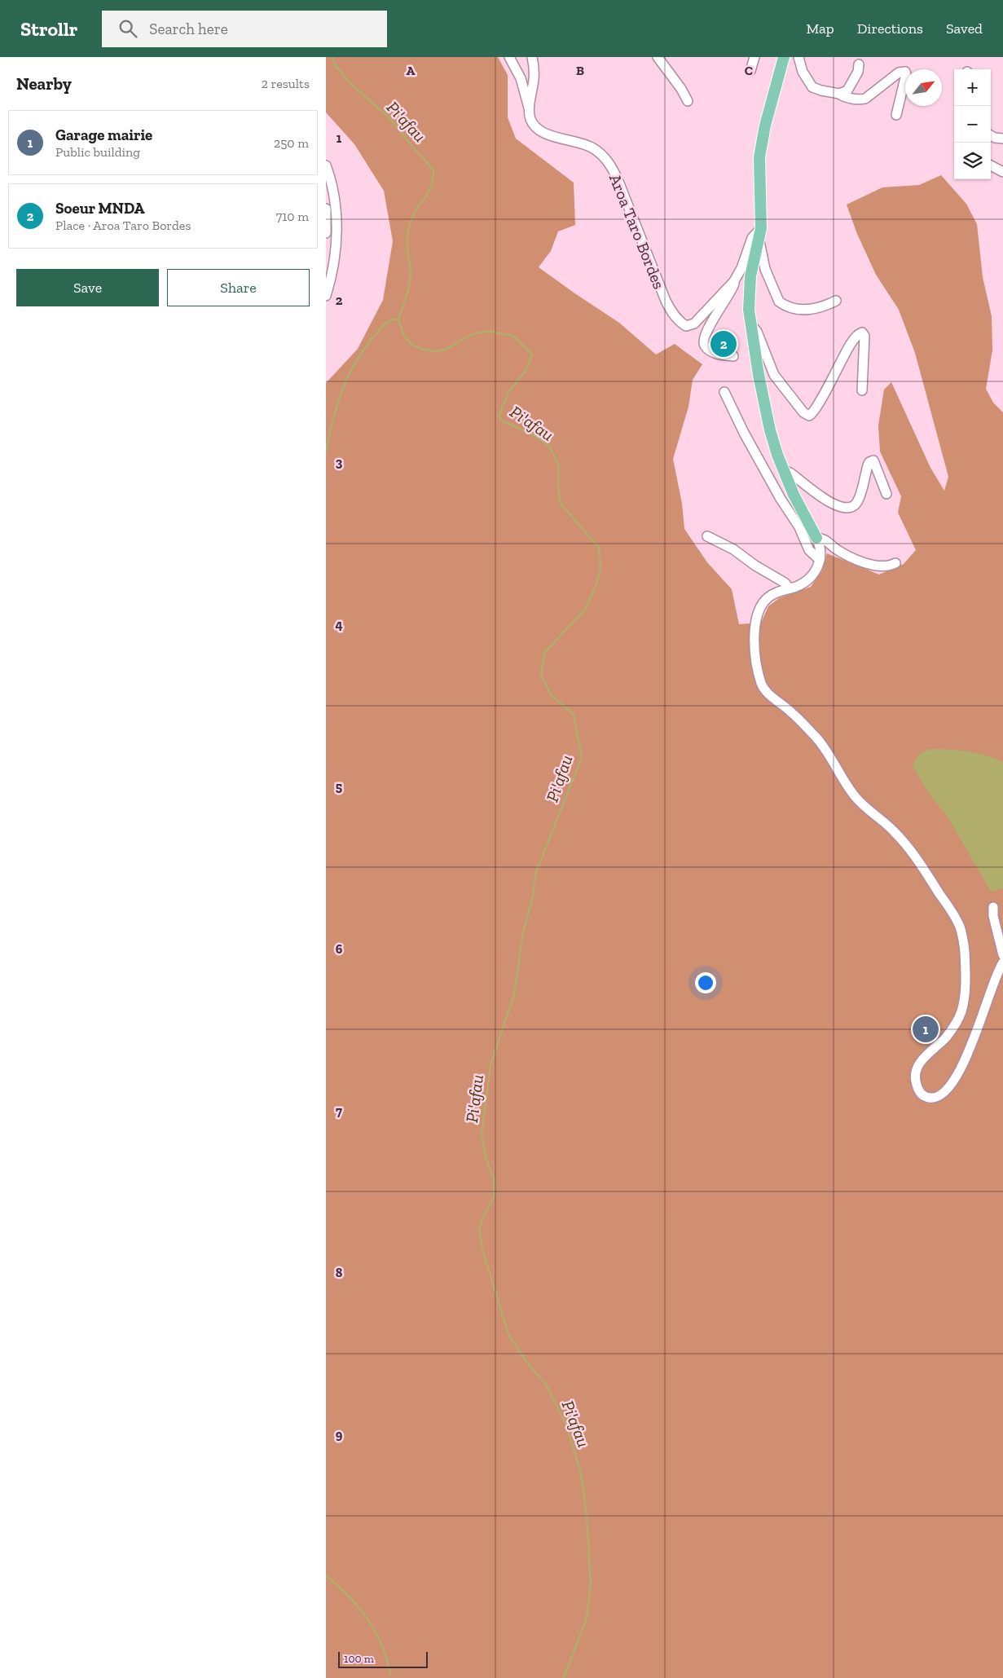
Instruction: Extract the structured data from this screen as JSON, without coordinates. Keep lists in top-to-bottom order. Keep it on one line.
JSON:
{"streets":{"street":["Aroa Taro Bordes"]},"water":["Pi'afau"],"scale_bar":"100 m","north":"top right","page":{"header":"Strollr","search":"Search here","nav":["Map","Directions","Saved"],"heading":["Nearby","2 results"],"map_buttons":["+","−"],"list":[{"mark":"1","name":"Garage mairie","note":"Public building","value":"250 m"},{"mark":"2","name":"Soeur MNDA","note":"Place · Aroa Taro Bordes","value":"710 m"}],"buttons":["Save","Share"],"pins":["2","1"],"scale":"100 m"},"grid":{"columns":["A","B","C"],"rows":["1","2","3","4","5","6","7","8","9"]}}
